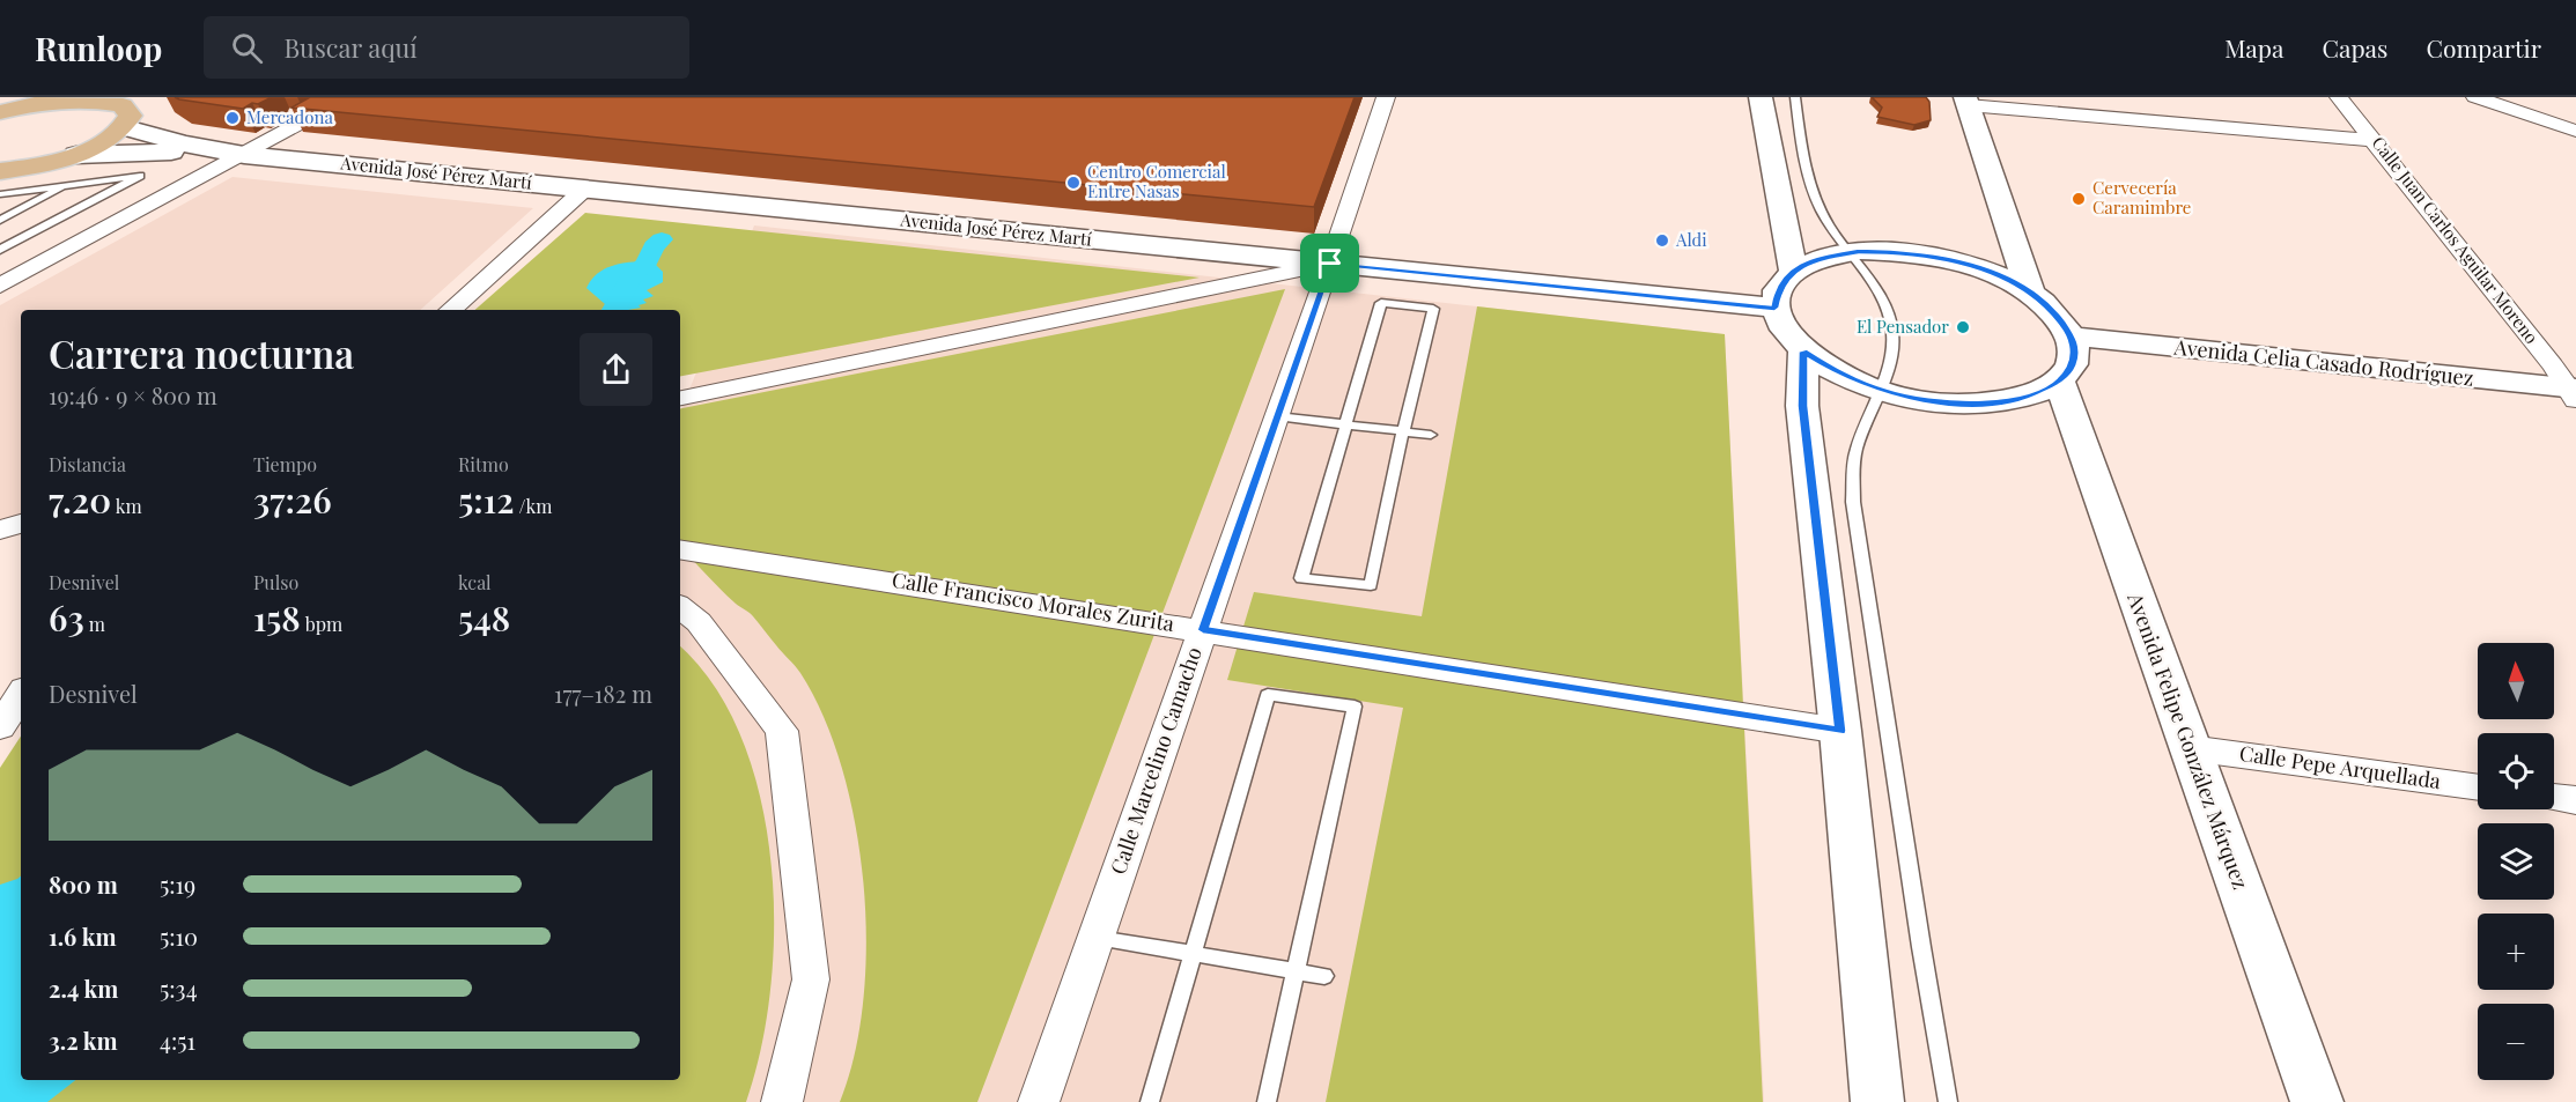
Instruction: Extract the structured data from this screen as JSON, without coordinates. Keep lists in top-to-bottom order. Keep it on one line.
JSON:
{"streets":{"main road":["Avenida José Pérez Martí","Avenida Celia Casado Rodríguez","Avenida Felipe González Márquez"],"street":["Calle Juan Carlos Aguilar Moreno","Calle Francisco Morales Zurita","Calle Marcelino Camacho","Calle Pepe Arquellada"]},"crossings":[["Avenida José Pérez Martí","Calle Marcelino Camacho"],["Calle Juan Carlos Aguilar Moreno","Avenida Celia Casado Rodríguez"],["Calle Francisco Morales Zurita","Calle Marcelino Camacho"],["Avenida Felipe González Márquez","Calle Pepe Arquellada"]],"places":["Mercadona","Centro Comercial Entre Nasas","Cervecería Caramimbre","Aldi","El Pensador"],"north":"top","page":{"header":"Runloop","search":"Buscar aquí","nav":["Mapa","Capas","Compartir"],"heading":["Carrera nocturna","19:46 · 9 × 800 m"],"stats":[["Distancia","7.20 km"],["Tiempo","37:26"],["Ritmo","5:12 /km"],["Desnivel","63 m"],["Pulso","158 bpm"],["kcal","548"]],"map_buttons":["+","−"],"chart":["Desnivel","177–182 m"],"list":[{"name":"800 m","note":"5:19"},{"name":"1.6 km","note":"5:10"},{"name":"2.4 km","note":"5:34"},{"name":"3.2 km","note":"4:51"}]}}
